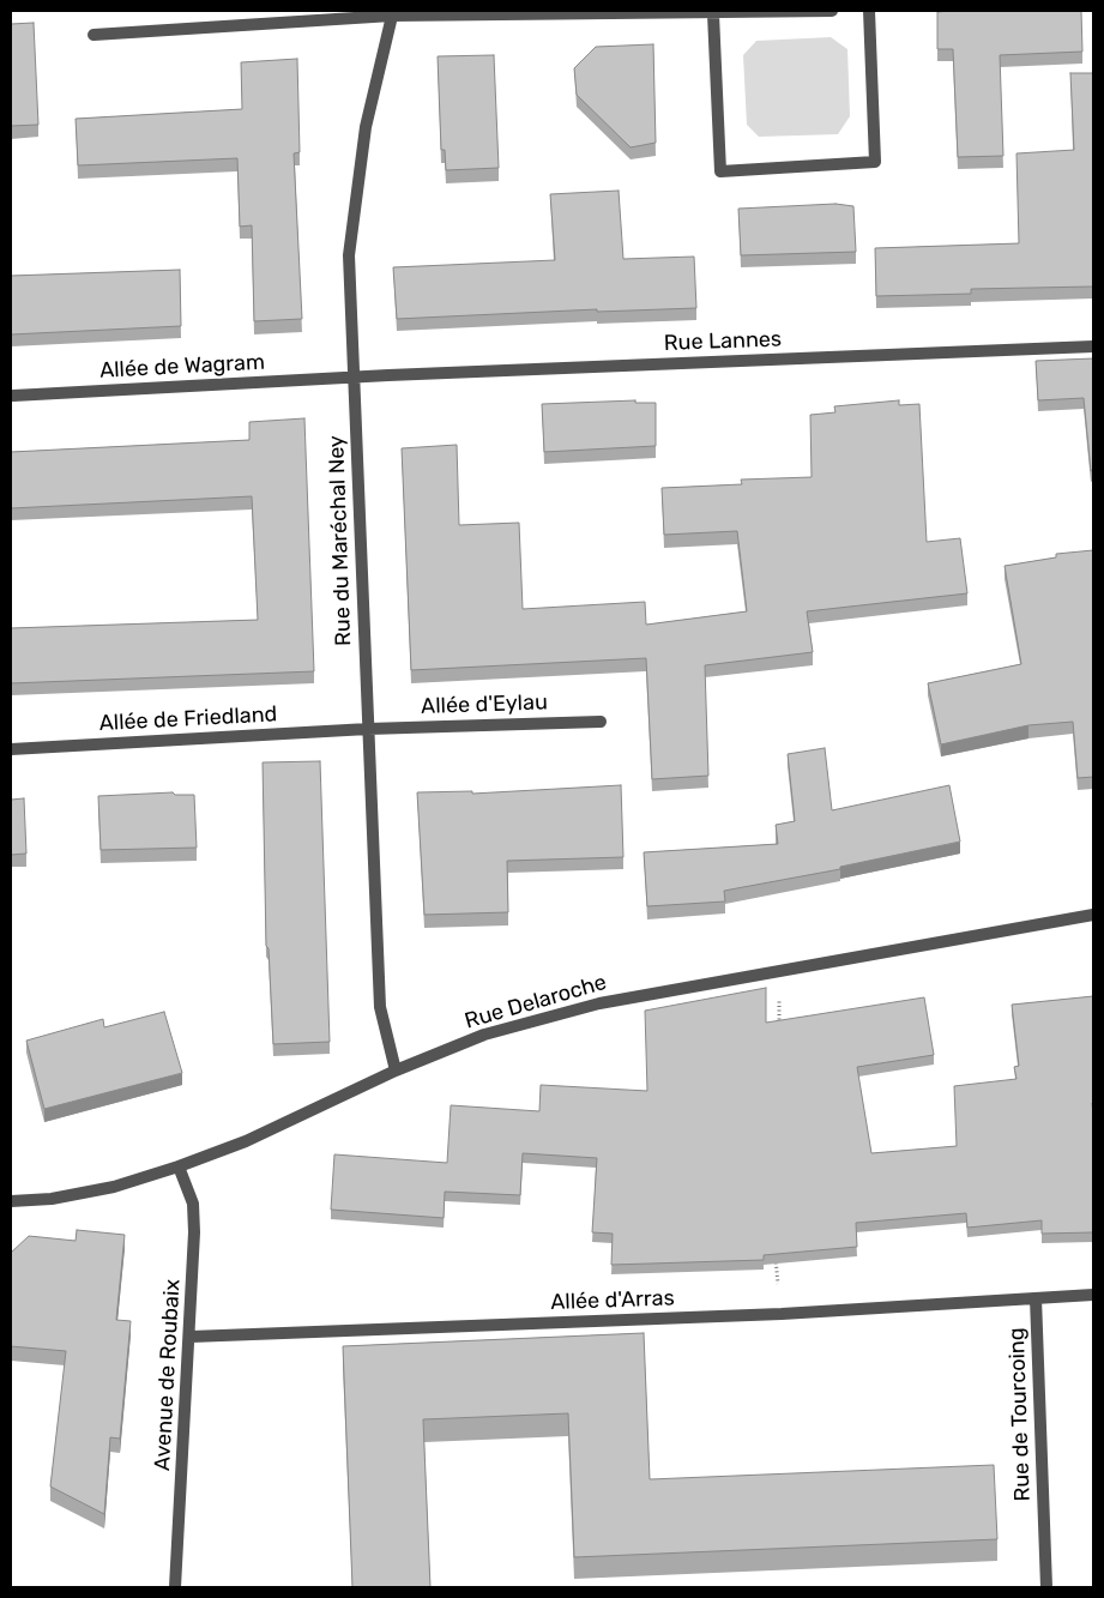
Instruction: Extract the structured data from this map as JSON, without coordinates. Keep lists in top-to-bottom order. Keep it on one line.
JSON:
{"streets":{"street":["Rue Lannes","Allée de Wagram","Rue du Maréchal Ney","Allée d'Eylau","Allée de Friedland","Rue Delaroche","Allée d'Arras","Avenue de Roubaix","Rue de Tourcoing"]},"crossings":[["Rue Lannes","Allée de Wagram"],["Rue Lannes","Rue du Maréchal Ney"],["Allée de Wagram","Rue du Maréchal Ney"],["Rue du Maréchal Ney","Allée d'Eylau"],["Rue du Maréchal Ney","Allée de Friedland"],["Rue du Maréchal Ney","Rue Delaroche"],["Allée d'Eylau","Allée de Friedland"],["Rue Delaroche","Avenue de Roubaix"],["Allée d'Arras","Avenue de Roubaix"],["Allée d'Arras","Rue de Tourcoing"]]}
